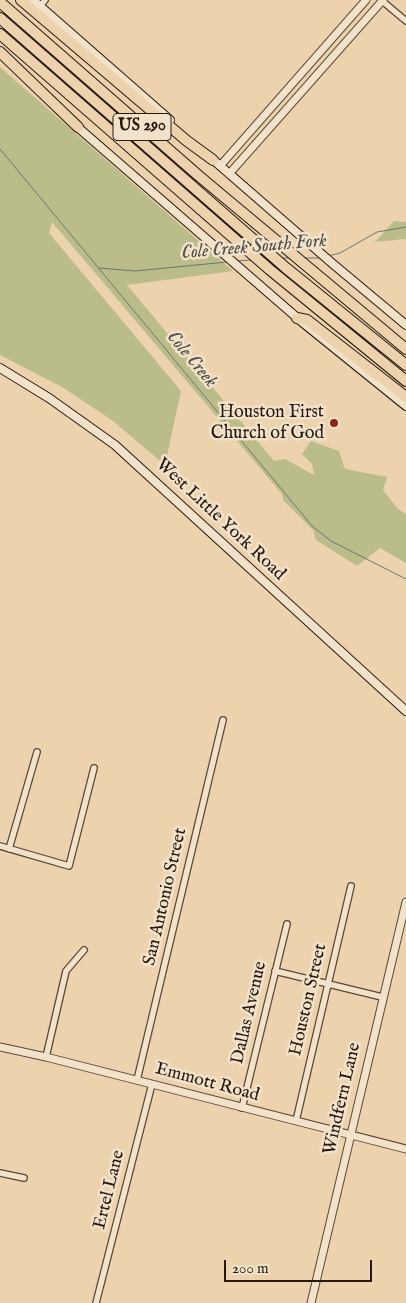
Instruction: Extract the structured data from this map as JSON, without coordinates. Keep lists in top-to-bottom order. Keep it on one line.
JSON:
{"streets":{"highway":["US 290"],"main road":["West Little York Road"],"street":["San Antonio Street","Houston Street","Dallas Avenue","Emmott Road","Windfern Lane","Ertel Lane"]},"crossings":[["San Antonio Street","Emmott Road"],["Houston Street","Emmott Road"],["Dallas Avenue","Emmott Road"],["Emmott Road","Windfern Lane"],["Emmott Road","Ertel Lane"]],"water":["Cole Creek South Fork","Cole Creek"],"places":["Houston First Church of God"],"scale_bar":"200 m"}
